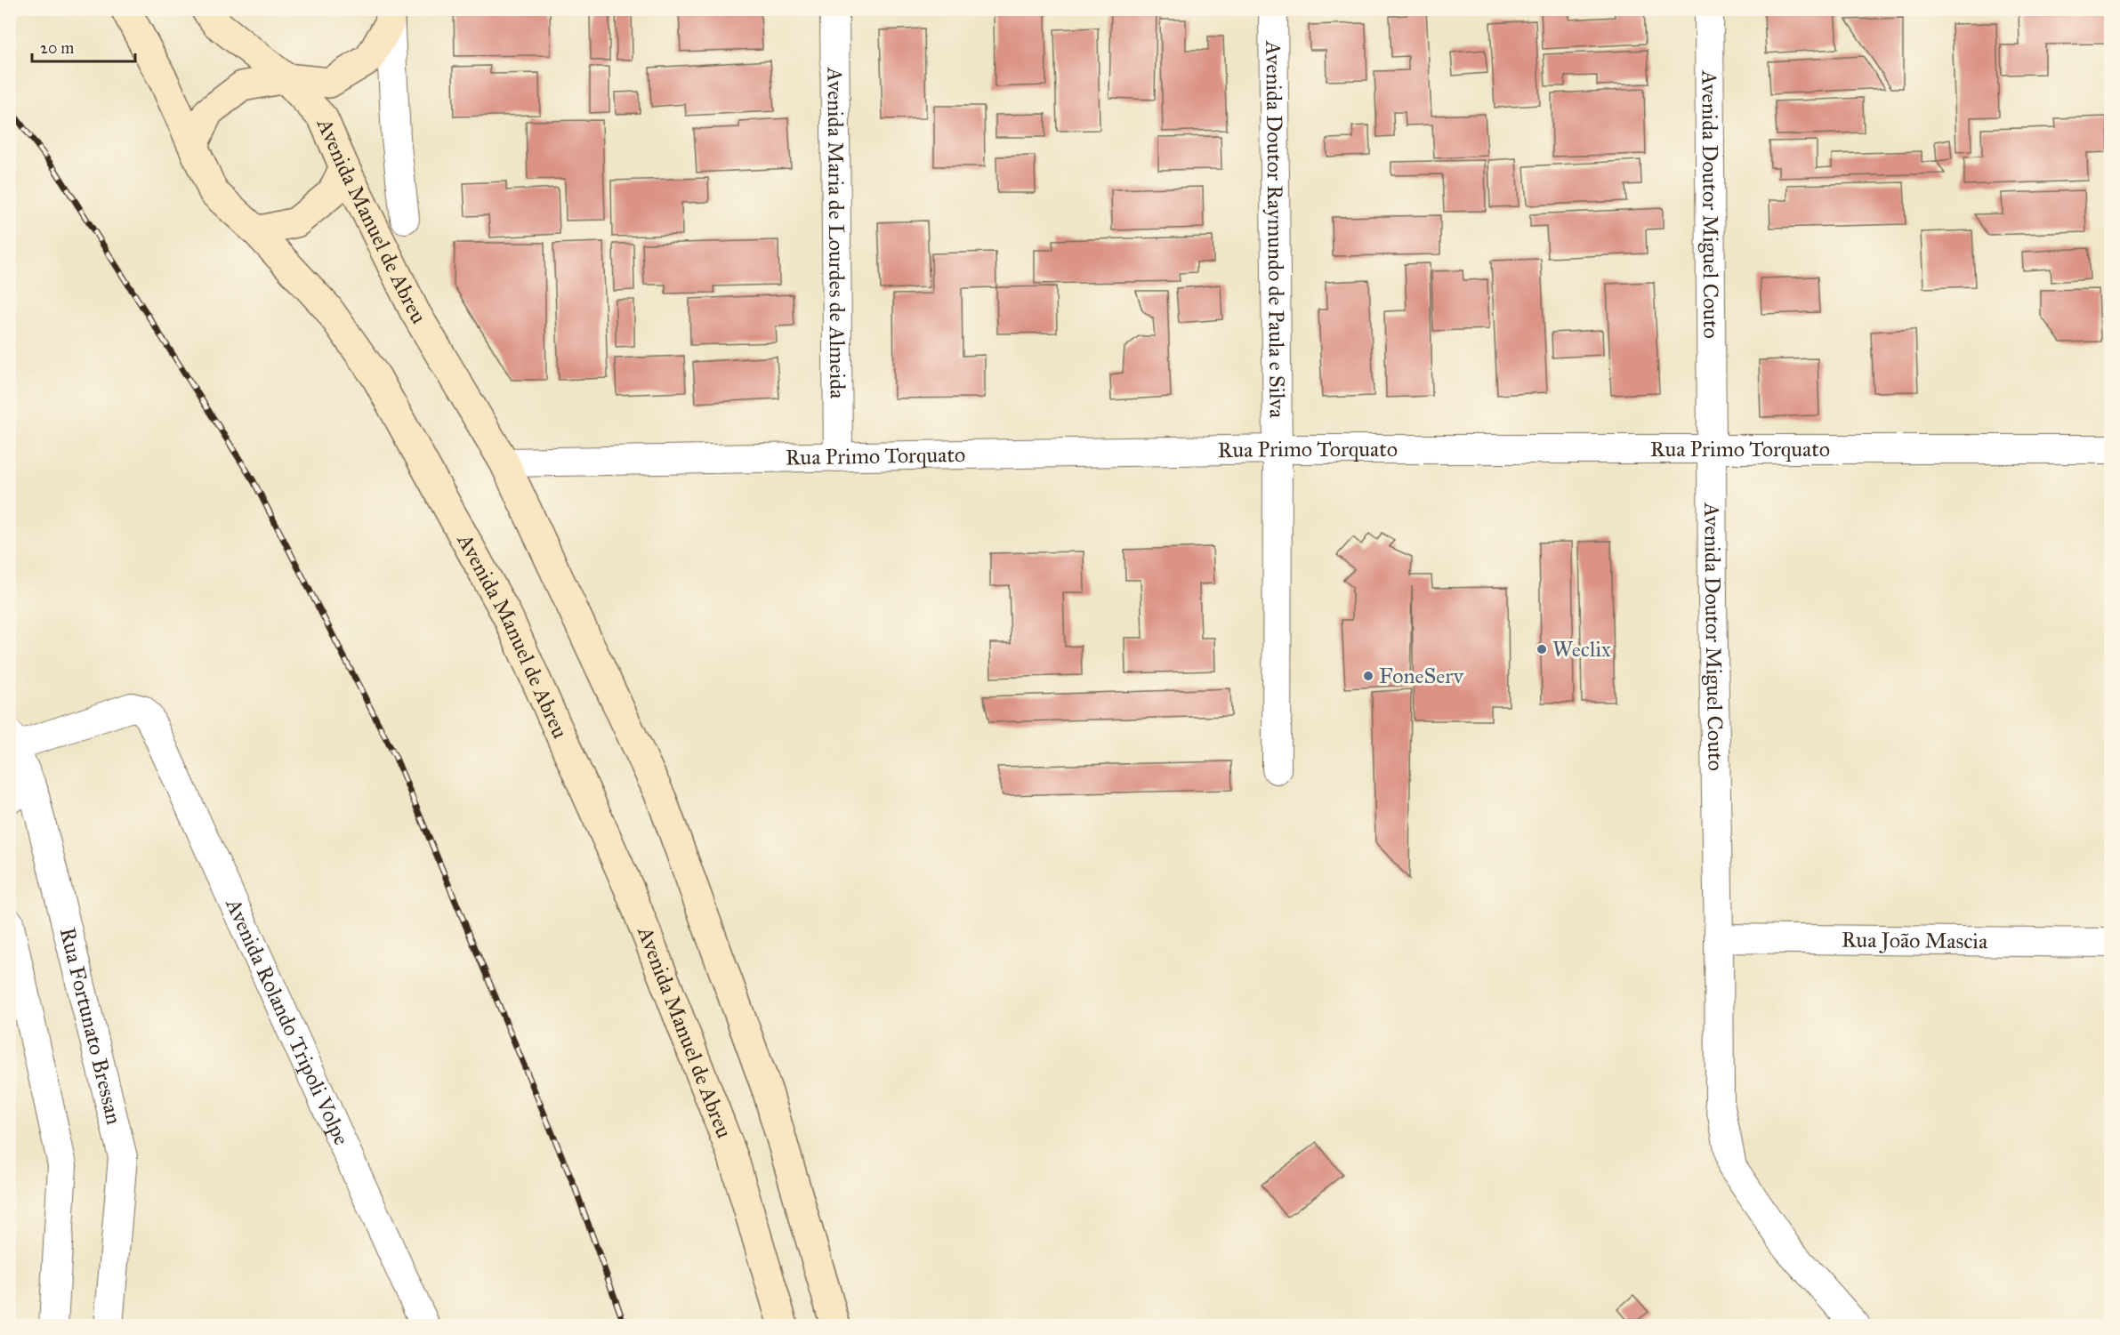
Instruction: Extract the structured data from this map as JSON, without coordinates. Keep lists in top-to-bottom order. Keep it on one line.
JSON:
{"streets":{"main road":["Avenida Manuel de Abreu"],"street":["Avenida Doutor Miguel Couto","Avenida Doutor Raymundo de Paula e Silva","Avenida Maria de Lourdes de Almeida","Rua Primo Torquato","Rua João Mascia","Avenida Rolando Tripoli Volpe","Rua Fortunato Bressan"]},"crossings":[["Avenida Doutor Miguel Couto","Rua Primo Torquato"],["Avenida Doutor Miguel Couto","Rua João Mascia"],["Avenida Manuel de Abreu","Rua Primo Torquato"],["Avenida Doutor Raymundo de Paula e Silva","Rua Primo Torquato"],["Avenida Maria de Lourdes de Almeida","Rua Primo Torquato"],["Avenida Rolando Tripoli Volpe","Rua Fortunato Bressan"]],"places":["Weclix","FoneServ"],"scale_bar":"20 m"}
